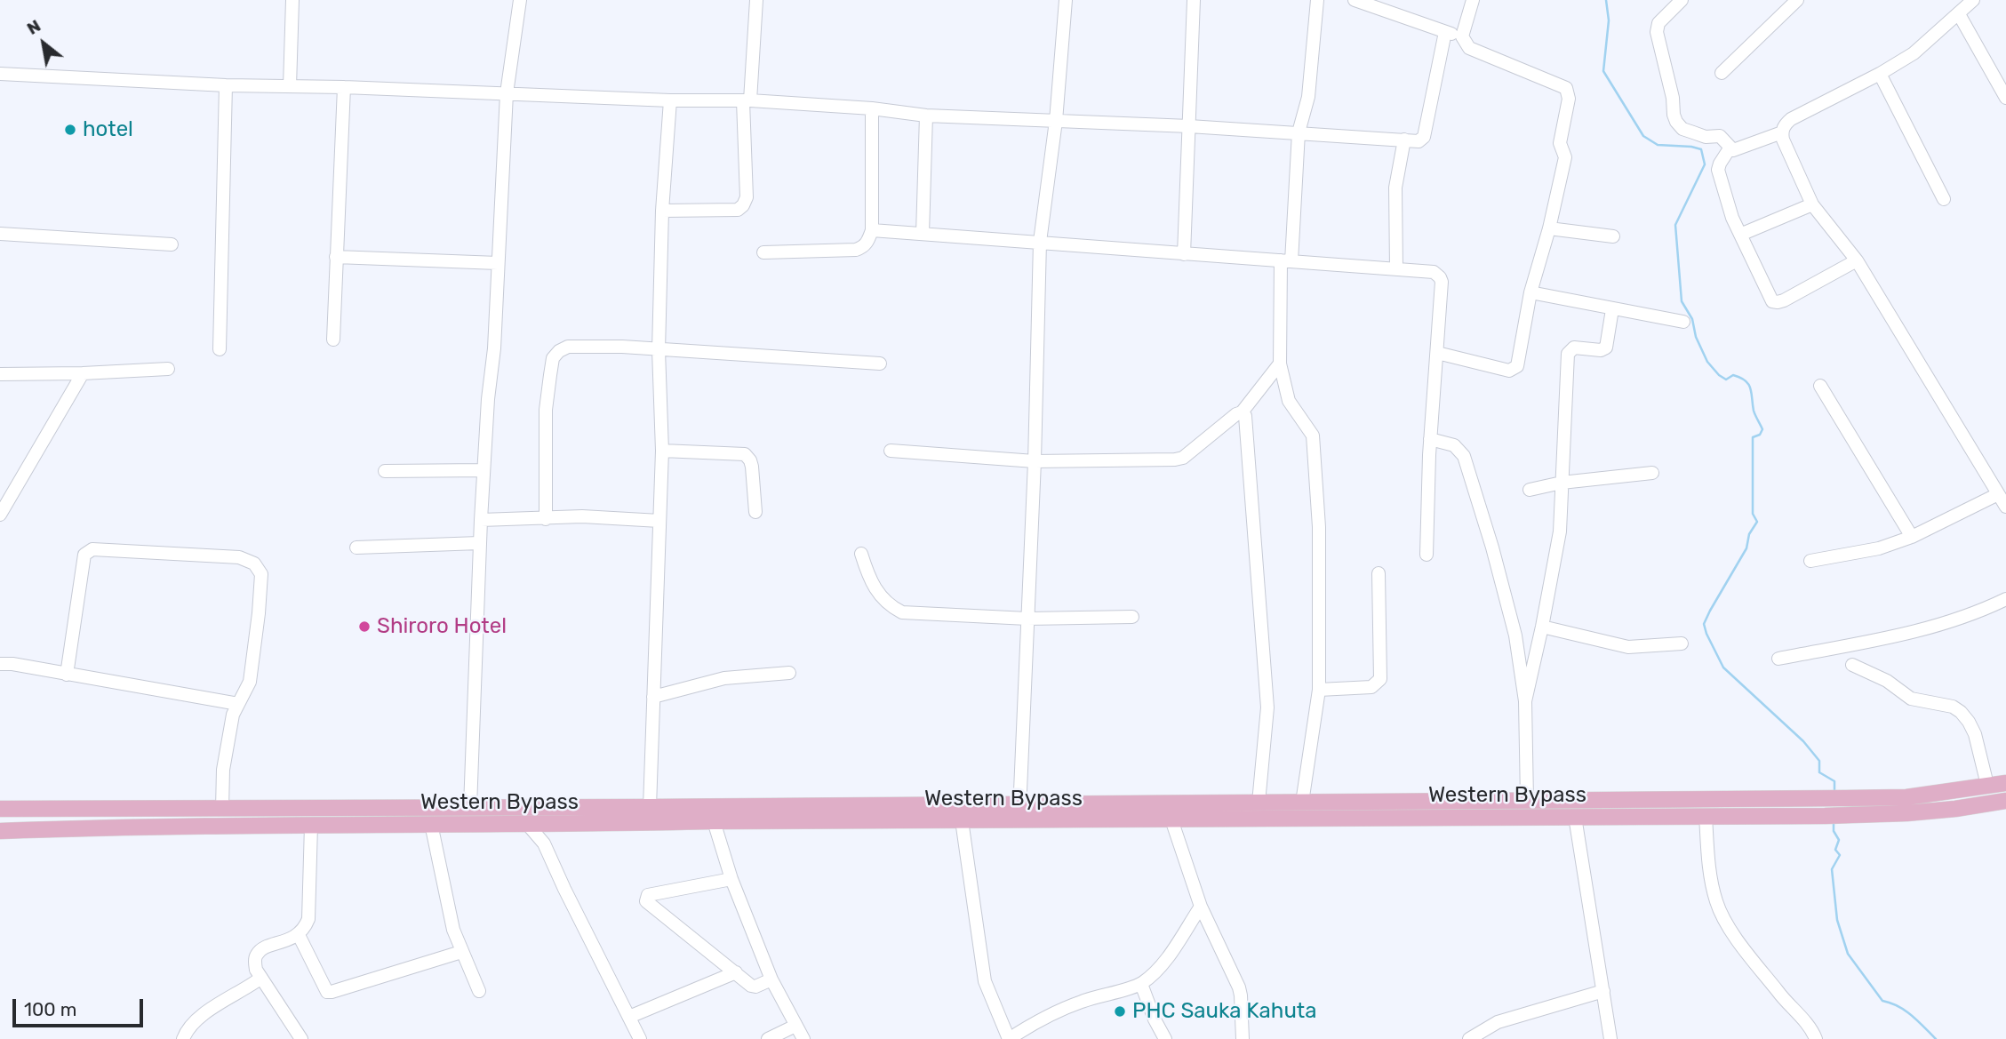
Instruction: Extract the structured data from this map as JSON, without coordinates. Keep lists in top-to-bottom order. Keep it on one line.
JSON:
{"streets":{"main road":["Western Bypass"]},"places":["hotel","Shiroro Hotel","PHC Sauka Kahuta"],"scale_bar":"100 m","north":"top left"}
